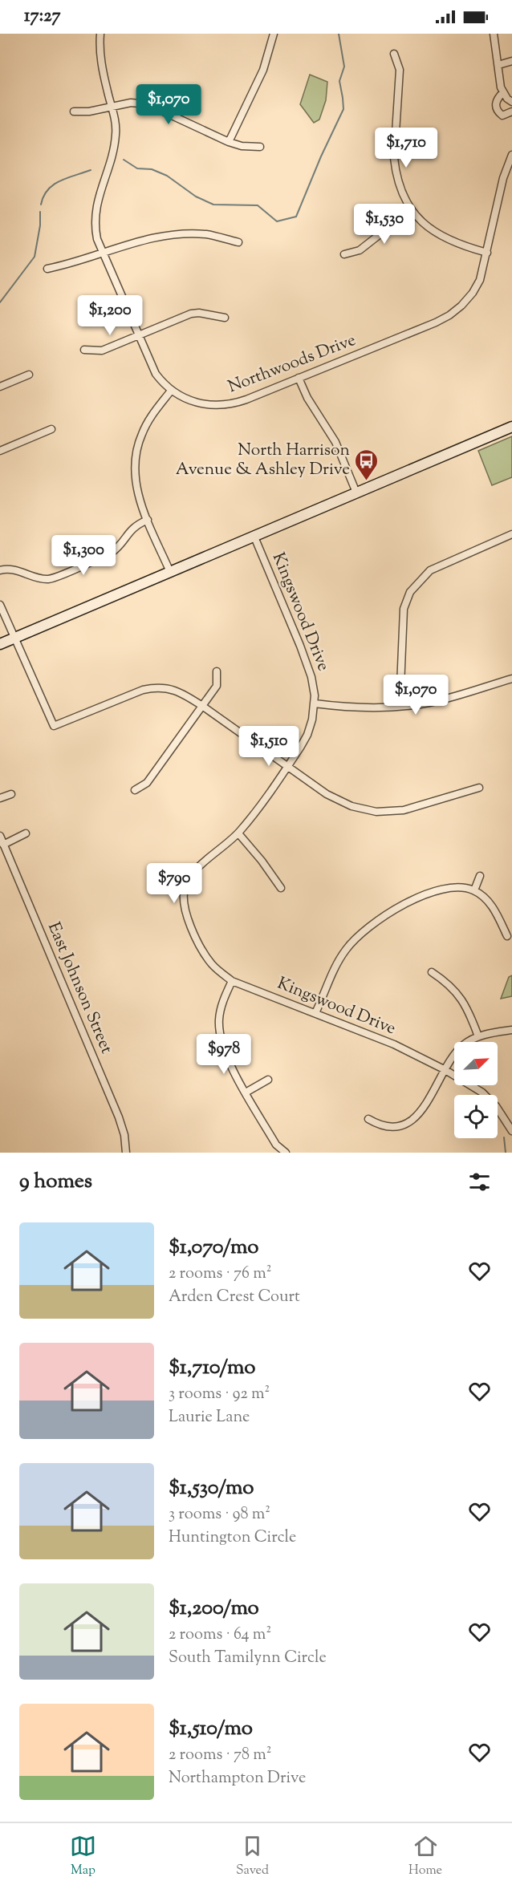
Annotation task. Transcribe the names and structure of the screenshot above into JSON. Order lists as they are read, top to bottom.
{
  "streets": {
    "street": ["Northwoods Drive", "Kingswood Drive", "East Johnson Street"]
  },
  "places": {
    "bus stop": ["North Harrison Avenue & Ashley Drive"]
  },
  "north": "top right",
  "page": {
    "status": "17:27",
    "price": [
      "$1,070",
      "$1,710",
      "$1,530",
      "$1,200",
      "$1,300",
      "$1,070",
      "$1,510",
      "$790",
      "$978"
    ],
    "heading": "9 homes",
    "list": [
      {
        "name": "$1,070/mo",
        "note": "2 rooms · 76 m² · Arden Crest Court"
      },
      {
        "name": "$1,710/mo",
        "note": "3 rooms · 92 m² · Laurie Lane"
      },
      {
        "name": "$1,530/mo",
        "note": "3 rooms · 98 m² · Huntington Circle"
      },
      {
        "name": "$1,200/mo",
        "note": "2 rooms · 64 m² · South Tamilynn Circle"
      },
      {
        "name": "$1,510/mo",
        "note": "2 rooms · 78 m² · Northampton Drive"
      }
    ],
    "tabs": ["Map", "Saved", "Home"]
  }
}
